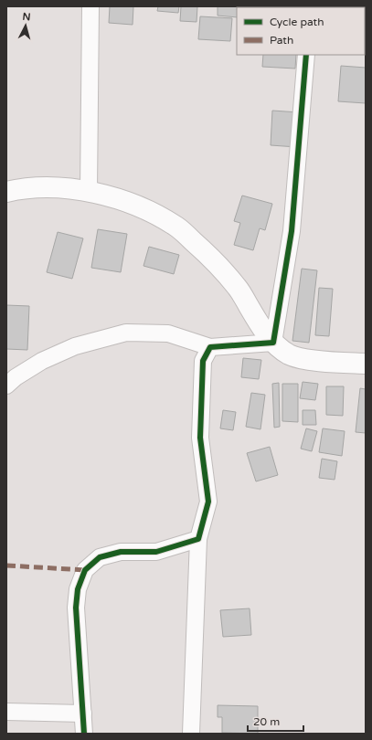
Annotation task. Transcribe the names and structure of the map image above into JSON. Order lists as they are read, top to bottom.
{
  "legend": ["Cycle path", "Path"],
  "scale_bar": "20 m",
  "north": "top"
}
